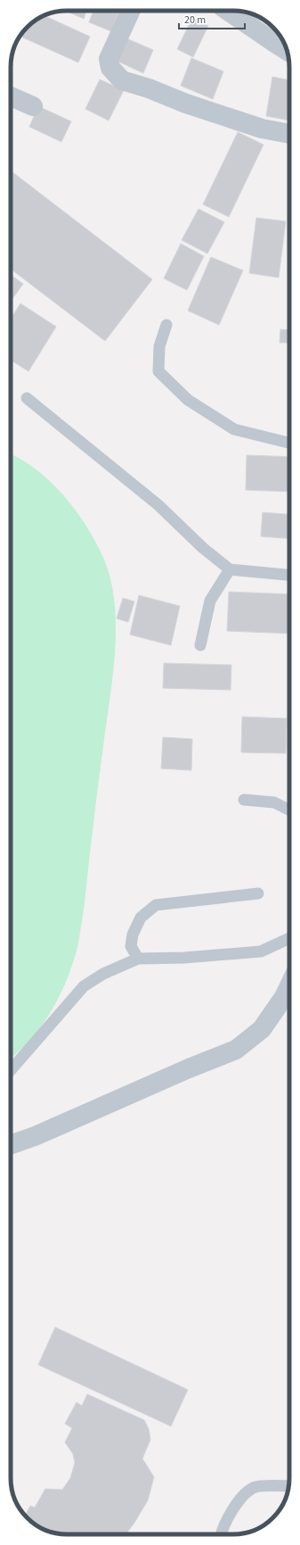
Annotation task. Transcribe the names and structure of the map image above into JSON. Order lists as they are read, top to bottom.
{
  "scale_bar": "20 m"
}
